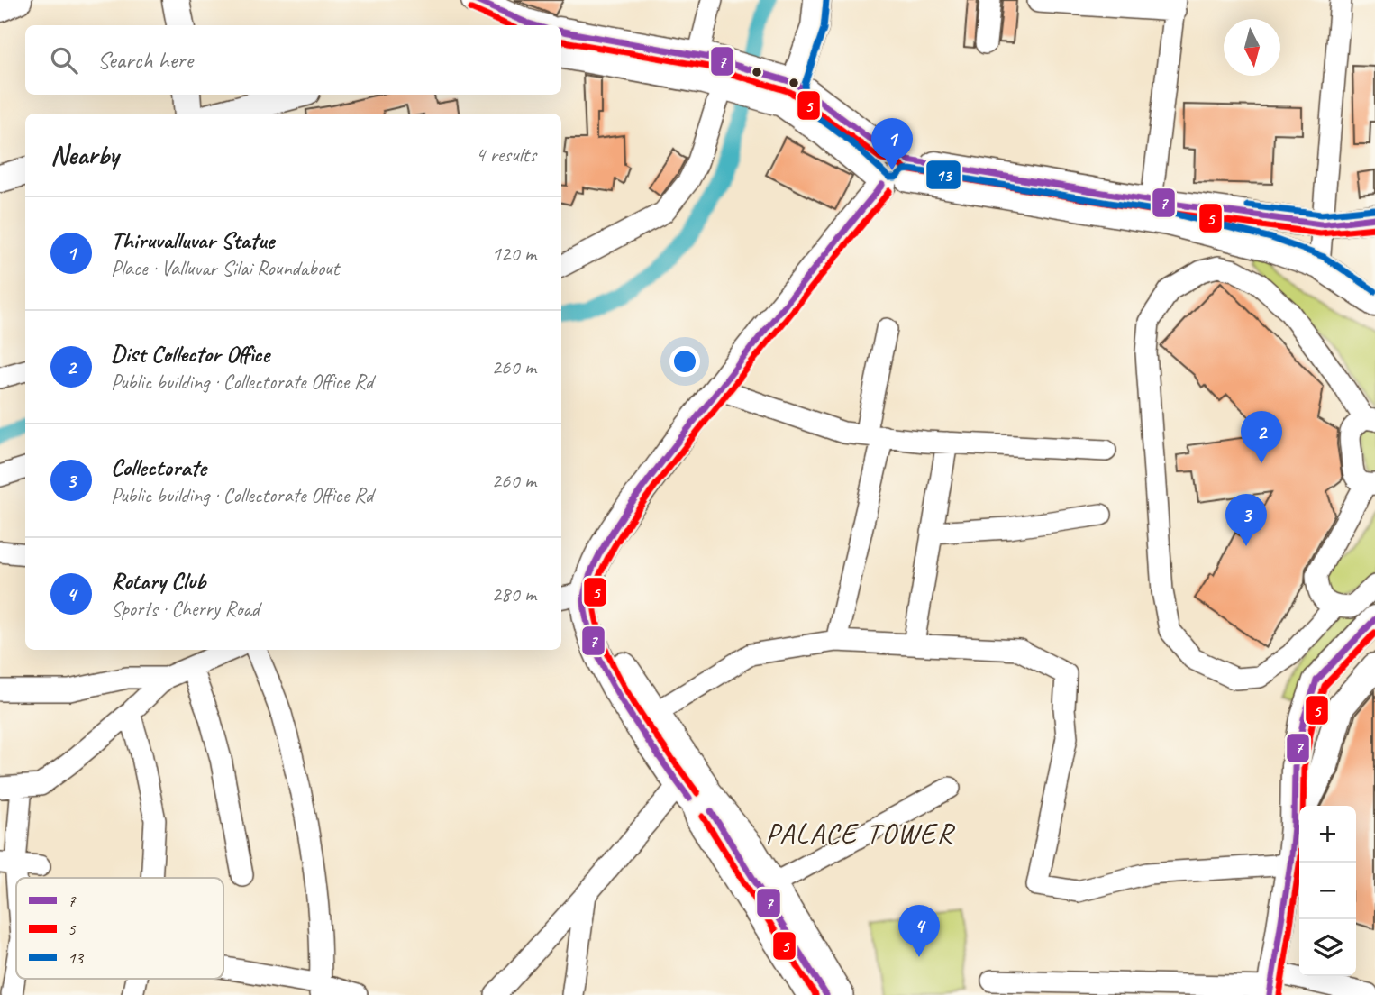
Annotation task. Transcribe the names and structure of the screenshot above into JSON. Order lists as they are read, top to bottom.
{
  "districts": ["PALACE TOWER"],
  "lines": ["transit line 7", "transit line 13", "transit line 5"],
  "legend": ["7", "5", "13"],
  "north": "bottom",
  "page": {
    "search": "Search here",
    "heading": ["Nearby", "4 results"],
    "pins": [
      "1",
      "2",
      "3",
      "4"
    ],
    "list": [
      {
        "mark": "1",
        "name": "Thiruvalluvar Statue",
        "note": "Place · Valluvar Silai Roundabout",
        "value": "120 m"
      },
      {
        "mark": "2",
        "name": "Dist Collector Office",
        "note": "Public building · Collectorate Office Rd",
        "value": "260 m"
      },
      {
        "mark": "3",
        "name": "Collectorate",
        "note": "Public building · Collectorate Office Rd",
        "value": "260 m"
      },
      {
        "mark": "4",
        "name": "Rotary Club",
        "note": "Sports · Cherry Road",
        "value": "280 m"
      }
    ],
    "map_buttons": ["+", "−"]
  }
}
